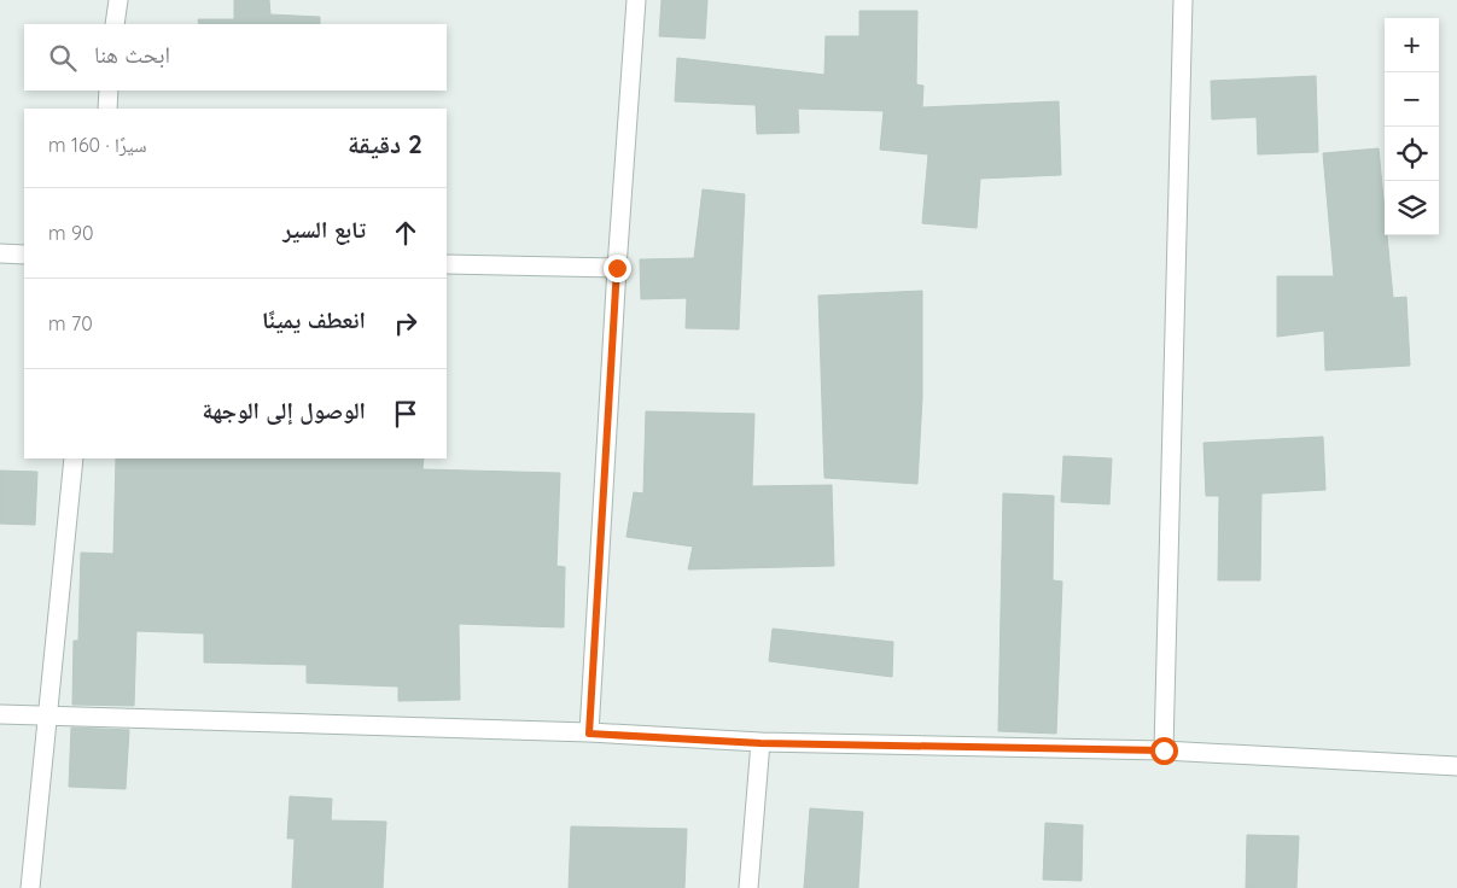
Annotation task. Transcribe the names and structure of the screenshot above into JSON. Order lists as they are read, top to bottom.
{
  "page": {
    "map_buttons": ["+", "−"],
    "search": "ابحث هنا",
    "heading": ["2 دقيقة", "سيرًا · 160 m"],
    "list": [
      ["تابع السير", "90 m"],
      ["انعطف يمينًا", "70 m"],
      "الوصول إلى الوجهة"
    ]
  }
}
